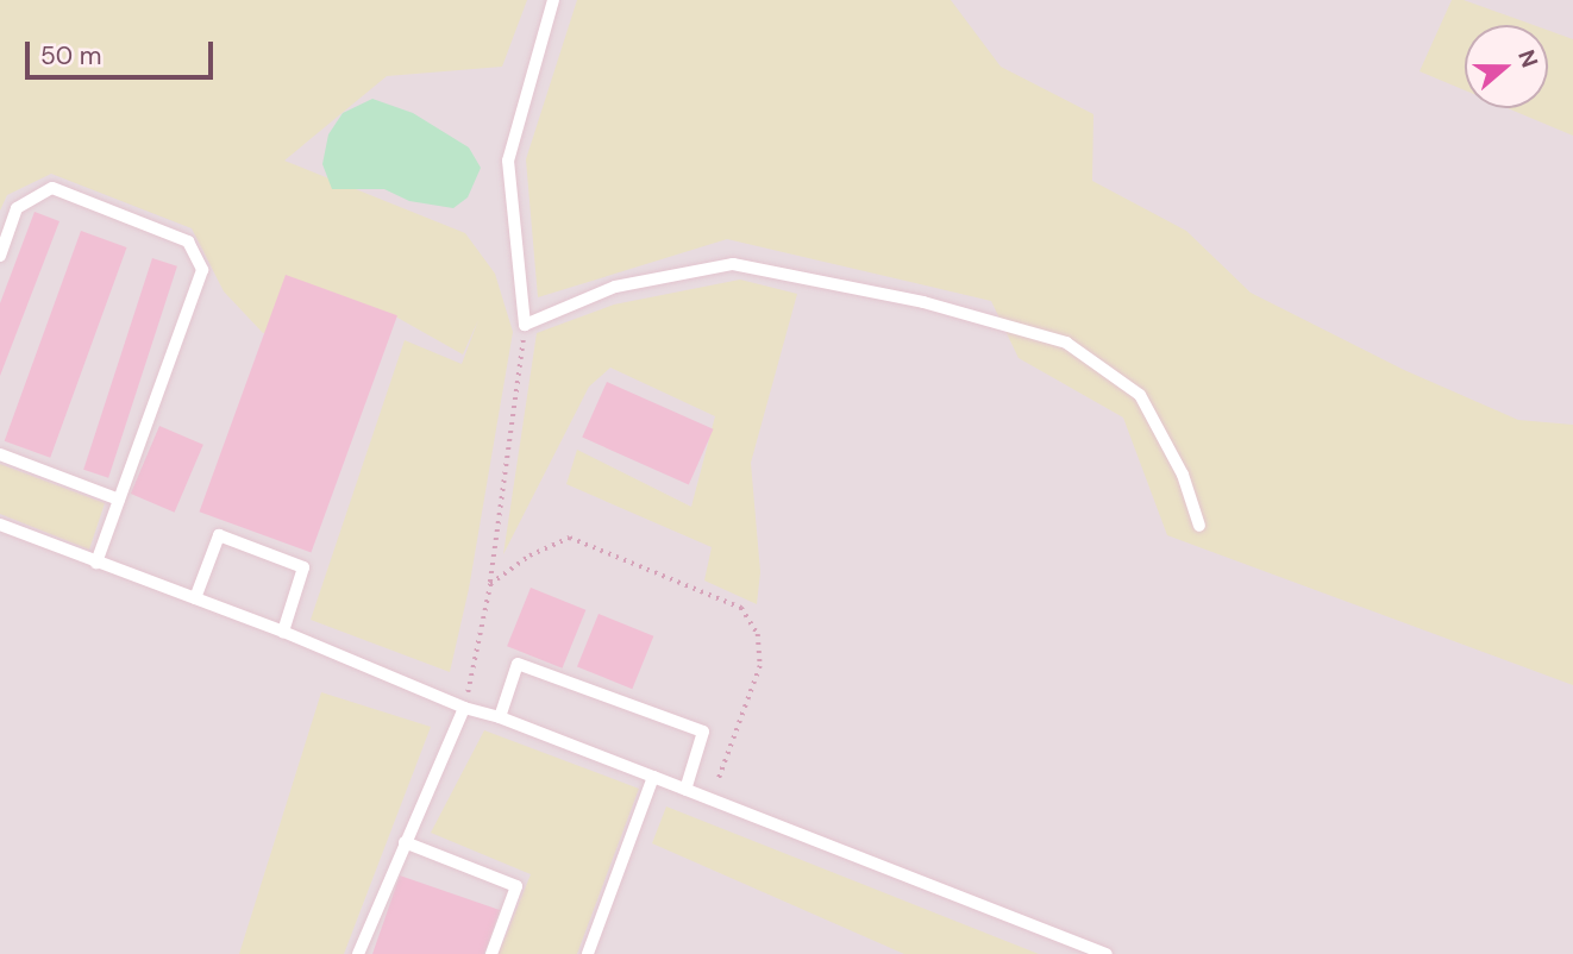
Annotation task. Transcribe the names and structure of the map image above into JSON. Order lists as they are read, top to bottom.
{
  "scale_bar": "50 m",
  "north": "right"
}
